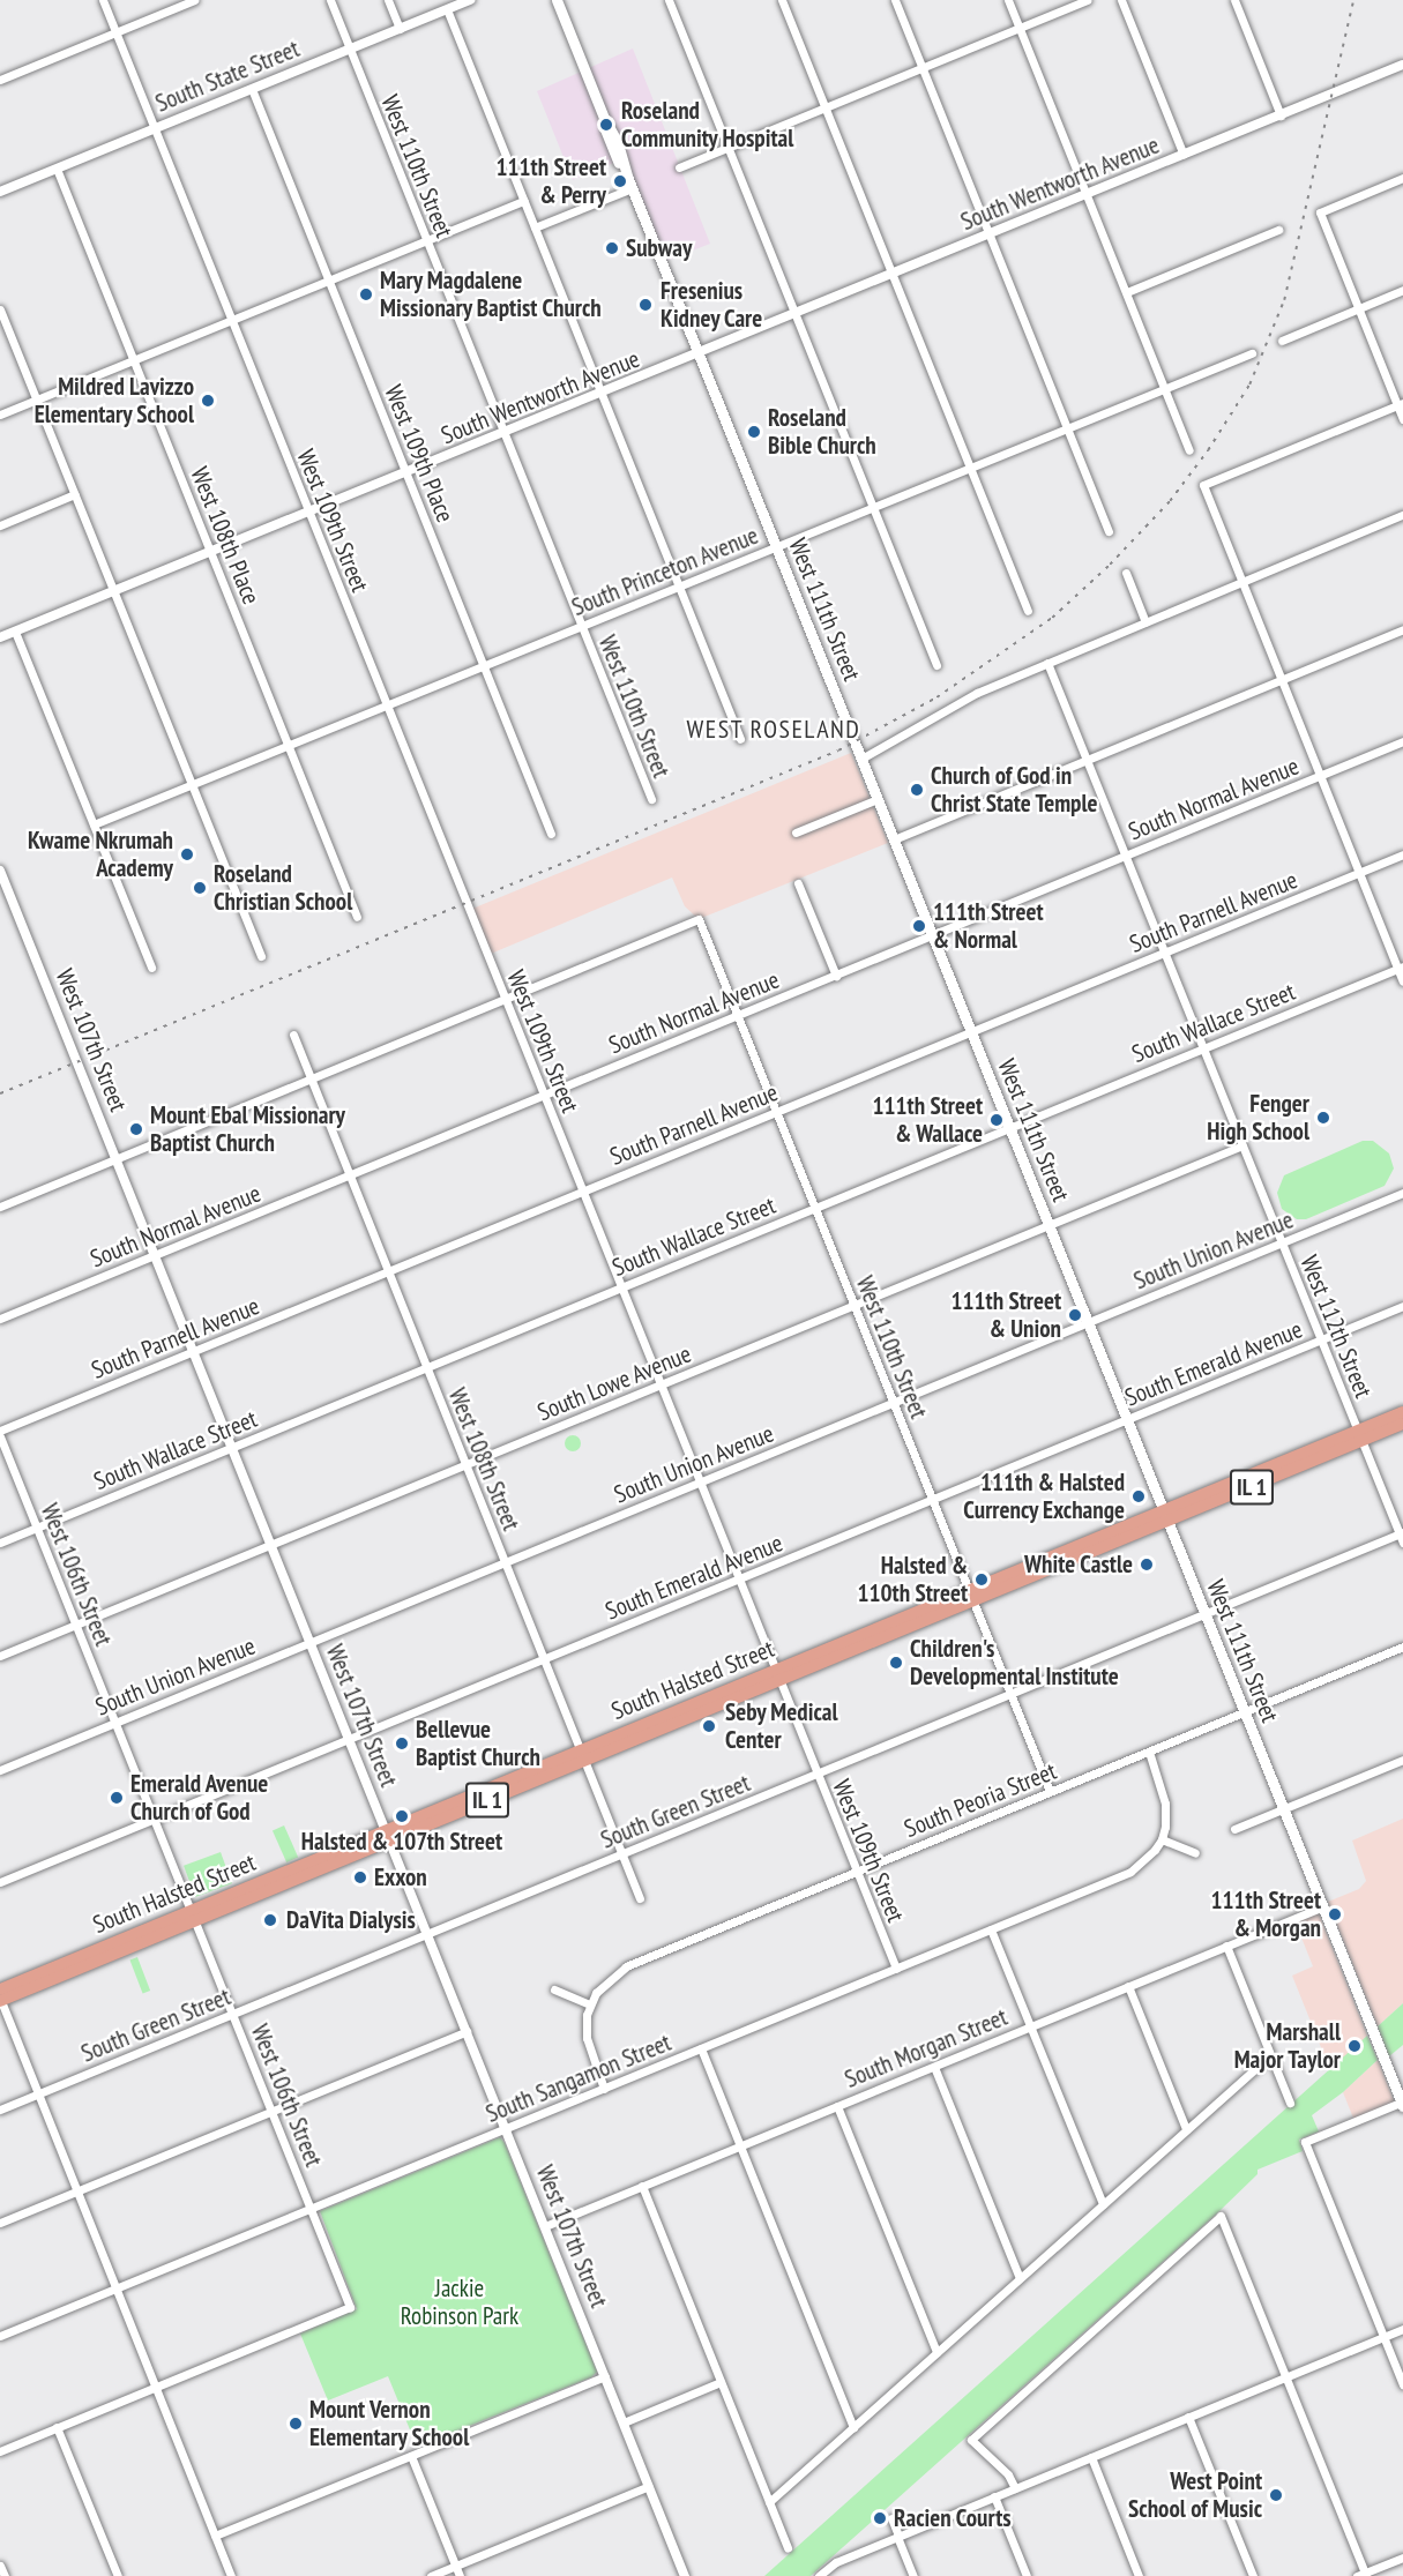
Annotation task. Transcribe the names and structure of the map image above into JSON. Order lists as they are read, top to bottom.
{
  "streets": {
    "main road": ["West 111th Street", "IL 1", "South Halsted Street"],
    "street": [
      "South State Street",
      "West 110th Street",
      "South Wentworth Avenue",
      "West 109th Place",
      "West 109th Street",
      "West 108th Place",
      "South Princeton Avenue",
      "South Normal Avenue",
      "South Parnell Avenue",
      "South Wallace Street",
      "West 107th Street",
      "South Union Avenue",
      "West 112th Street",
      "South Emerald Avenue",
      "South Lowe Avenue",
      "West 108th Street",
      "West 106th Street",
      "South Peoria Street",
      "South Green Street",
      "South Morgan Street",
      "South Sangamon Street"
    ]
  },
  "crossings": [
    ["South State Street", "West 110th Street"],
    ["South State Street", "West 109th Place"],
    ["South State Street", "West 109th Street"],
    ["South State Street", "West 108th Place"],
    ["West 110th Street", "South Wentworth Avenue"],
    ["West 110th Street", "West 109th Street"],
    ["West 110th Street", "South Princeton Avenue"],
    ["West 110th Street", "South Normal Avenue"],
    ["West 110th Street", "South Parnell Avenue"],
    ["West 110th Street", "South Wallace Street"],
    ["West 110th Street", "South Union Avenue"],
    ["West 110th Street", "South Emerald Avenue"],
    ["West 110th Street", "South Lowe Avenue"],
    ["West 110th Street", "South Halsted Street"],
    ["West 110th Street", "South Peoria Street"],
    ["West 110th Street", "South Green Street"],
    ["South Wentworth Avenue", "West 109th Place"],
    ["South Wentworth Avenue", "West 109th Street"],
    ["South Wentworth Avenue", "West 108th Place"],
    ["South Wentworth Avenue", "West 111th Street"],
    ["West 109th Place", "South Princeton Avenue"],
    ["West 109th Street", "South Princeton Avenue"],
    ["West 109th Street", "South Normal Avenue"],
    ["West 109th Street", "South Parnell Avenue"],
    ["West 109th Street", "South Wallace Street"],
    ["West 109th Street", "South Union Avenue"],
    ["West 109th Street", "South Emerald Avenue"],
    ["West 109th Street", "South Lowe Avenue"],
    ["West 109th Street", "South Halsted Street"],
    ["West 109th Street", "South Peoria Street"],
    ["West 109th Street", "South Green Street"],
    ["West 109th Street", "South Sangamon Street"],
    ["West 108th Place", "South Princeton Avenue"],
    ["South Princeton Avenue", "West 111th Street"],
    ["West 111th Street", "South Normal Avenue"],
    ["West 111th Street", "South Parnell Avenue"],
    ["West 111th Street", "South Wallace Street"],
    ["West 111th Street", "South Union Avenue"],
    ["West 111th Street", "South Emerald Avenue"],
    ["West 111th Street", "South Lowe Avenue"],
    ["West 111th Street", "South Halsted Street"],
    ["West 111th Street", "South Peoria Street"],
    ["West 111th Street", "South Green Street"],
    ["West 111th Street", "South Morgan Street"],
    ["South Normal Avenue", "West 107th Street"],
    ["South Normal Avenue", "West 112th Street"],
    ["South Normal Avenue", "West 108th Street"],
    ["South Parnell Avenue", "West 107th Street"],
    ["South Parnell Avenue", "West 112th Street"],
    ["South Parnell Avenue", "West 108th Street"],
    ["South Wallace Street", "West 107th Street"],
    ["South Wallace Street", "West 112th Street"],
    ["South Wallace Street", "West 108th Street"],
    ["South Wallace Street", "West 106th Street"],
    ["West 107th Street", "South Union Avenue"],
    ["West 107th Street", "South Emerald Avenue"],
    ["West 107th Street", "South Lowe Avenue"],
    ["West 107th Street", "South Halsted Street"],
    ["West 107th Street", "South Green Street"],
    ["West 107th Street", "South Morgan Street"],
    ["West 107th Street", "South Sangamon Street"],
    ["South Union Avenue", "West 112th Street"],
    ["South Union Avenue", "West 108th Street"],
    ["South Union Avenue", "West 106th Street"],
    ["West 112th Street", "South Emerald Avenue"],
    ["West 112th Street", "South Lowe Avenue"],
    ["West 112th Street", "South Halsted Street"],
    ["West 112th Street", "South Green Street"],
    ["South Emerald Avenue", "West 108th Street"],
    ["South Emerald Avenue", "West 106th Street"],
    ["South Lowe Avenue", "West 108th Street"],
    ["South Lowe Avenue", "West 106th Street"],
    ["West 108th Street", "South Halsted Street"],
    ["West 108th Street", "South Green Street"],
    ["West 106th Street", "South Halsted Street"],
    ["West 106th Street", "South Green Street"],
    ["West 106th Street", "South Sangamon Street"]
  ],
  "districts": ["WEST ROSELAND"],
  "parks": ["Jackie Robinson Park"],
  "places": [
    "Roseland Community Hospital",
    "111th Street & Perry",
    "Subway",
    "Mary Magdalene Missionary Baptist Church",
    "Fresenius Kidney Care",
    "Mildred Lavizzo Elementary School",
    "Roseland Bible Church",
    "Church of God in Christ State Temple",
    "Kwame Nkrumah Academy",
    "Roseland Christian School",
    "111th Street & Normal",
    "Fenger High School",
    "111th Street & Wallace",
    "Mount Ebal Missionary Baptist Church",
    "111th Street & Union",
    "111th & Halsted Currency Exchange",
    "White Castle",
    "Halsted & 110th Street",
    "Children's Developmental Institute",
    "Seby Medical Center",
    "Bellevue Baptist Church",
    "Emerald Avenue Church of God",
    "Halsted & 107th Street",
    "Exxon",
    "111th Street & Morgan",
    "DaVita Dialysis",
    "Marshall Major Taylor",
    "Mount Vernon Elementary School",
    "West Point School of Music",
    "Racien Courts"
  ]
}
